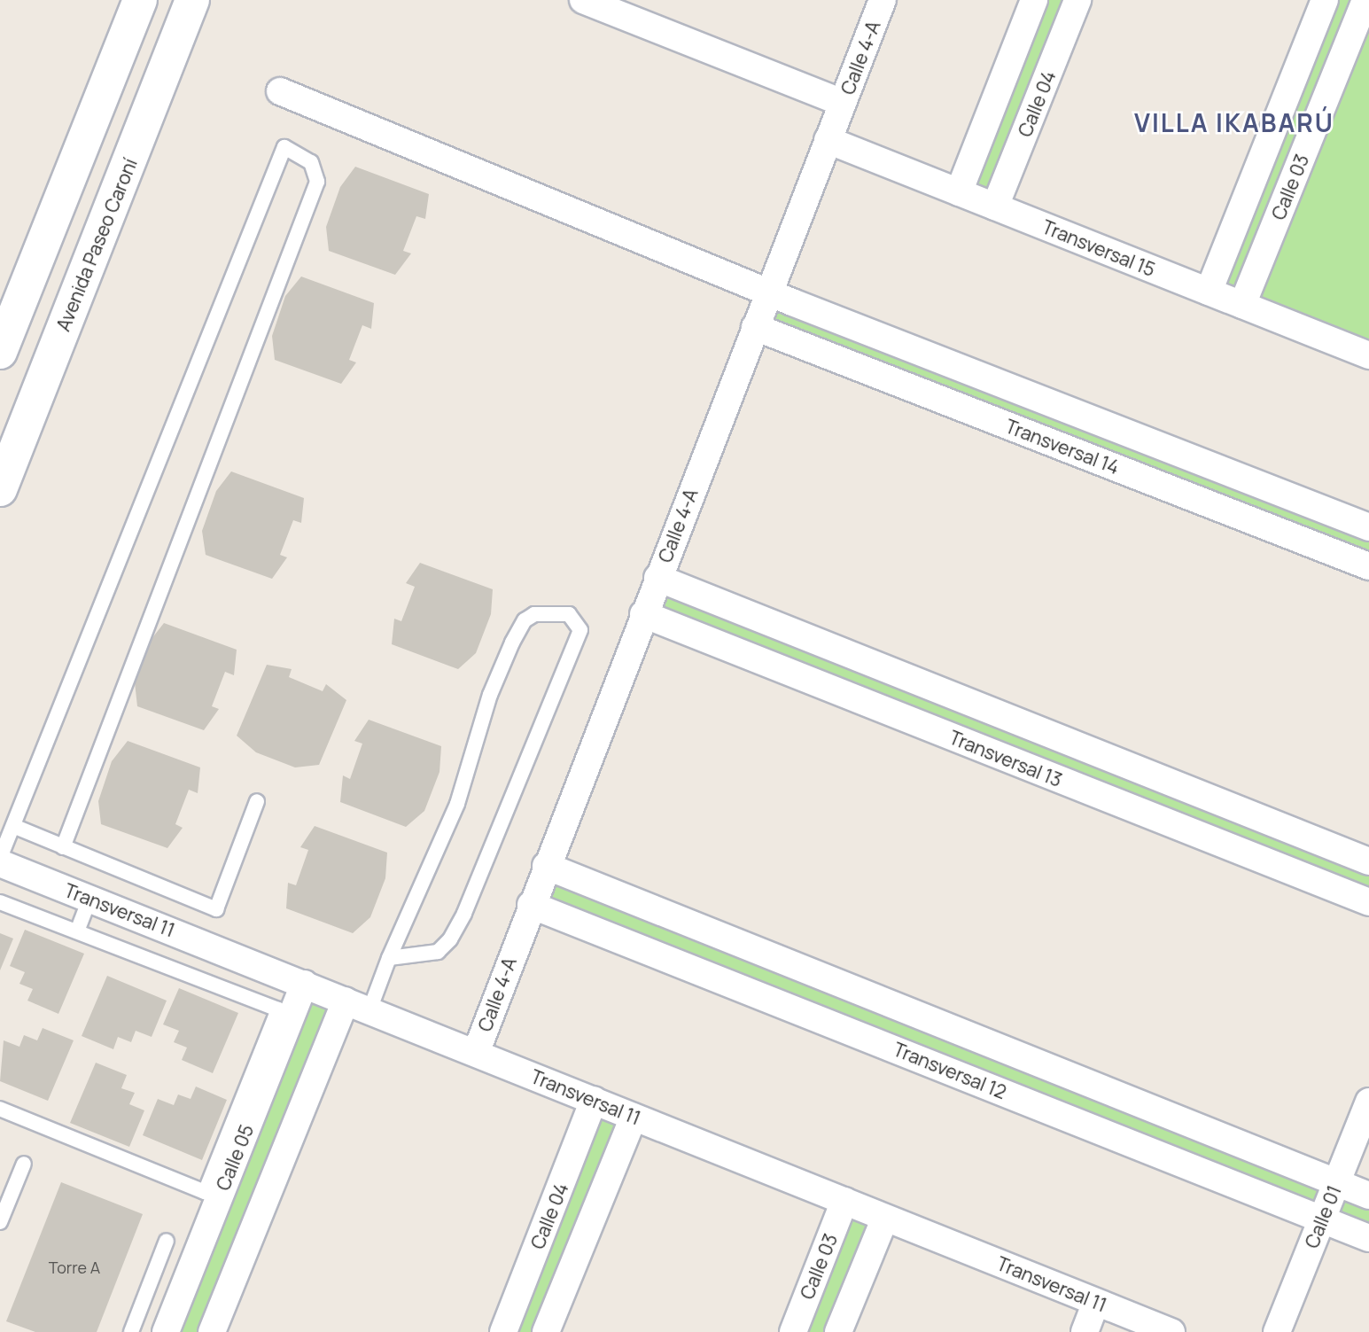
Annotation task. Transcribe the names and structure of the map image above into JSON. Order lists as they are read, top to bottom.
{
  "streets": {
    "street": [
      "Calle 4-A",
      "Calle 04",
      "Calle 03",
      "Avenida Paseo Caroní",
      "Transversal 15",
      "Transversal 14",
      "Transversal 13",
      "Transversal 11",
      "Transversal 12",
      "Calle 05",
      "Calle 01"
    ]
  },
  "crossings": [
    ["Calle 4-A", "Transversal 15"],
    ["Calle 4-A", "Transversal 14"],
    ["Calle 4-A", "Transversal 13"],
    ["Calle 4-A", "Transversal 11"],
    ["Calle 4-A", "Transversal 12"],
    ["Calle 04", "Transversal 15"],
    ["Calle 04", "Transversal 11"],
    ["Calle 03", "Transversal 15"],
    ["Calle 03", "Transversal 11"],
    ["Transversal 11", "Calle 05"],
    ["Transversal 12", "Calle 01"]
  ],
  "districts": ["VILLA IKABARÚ"],
  "house_numbers": ["Torre A"]
}
